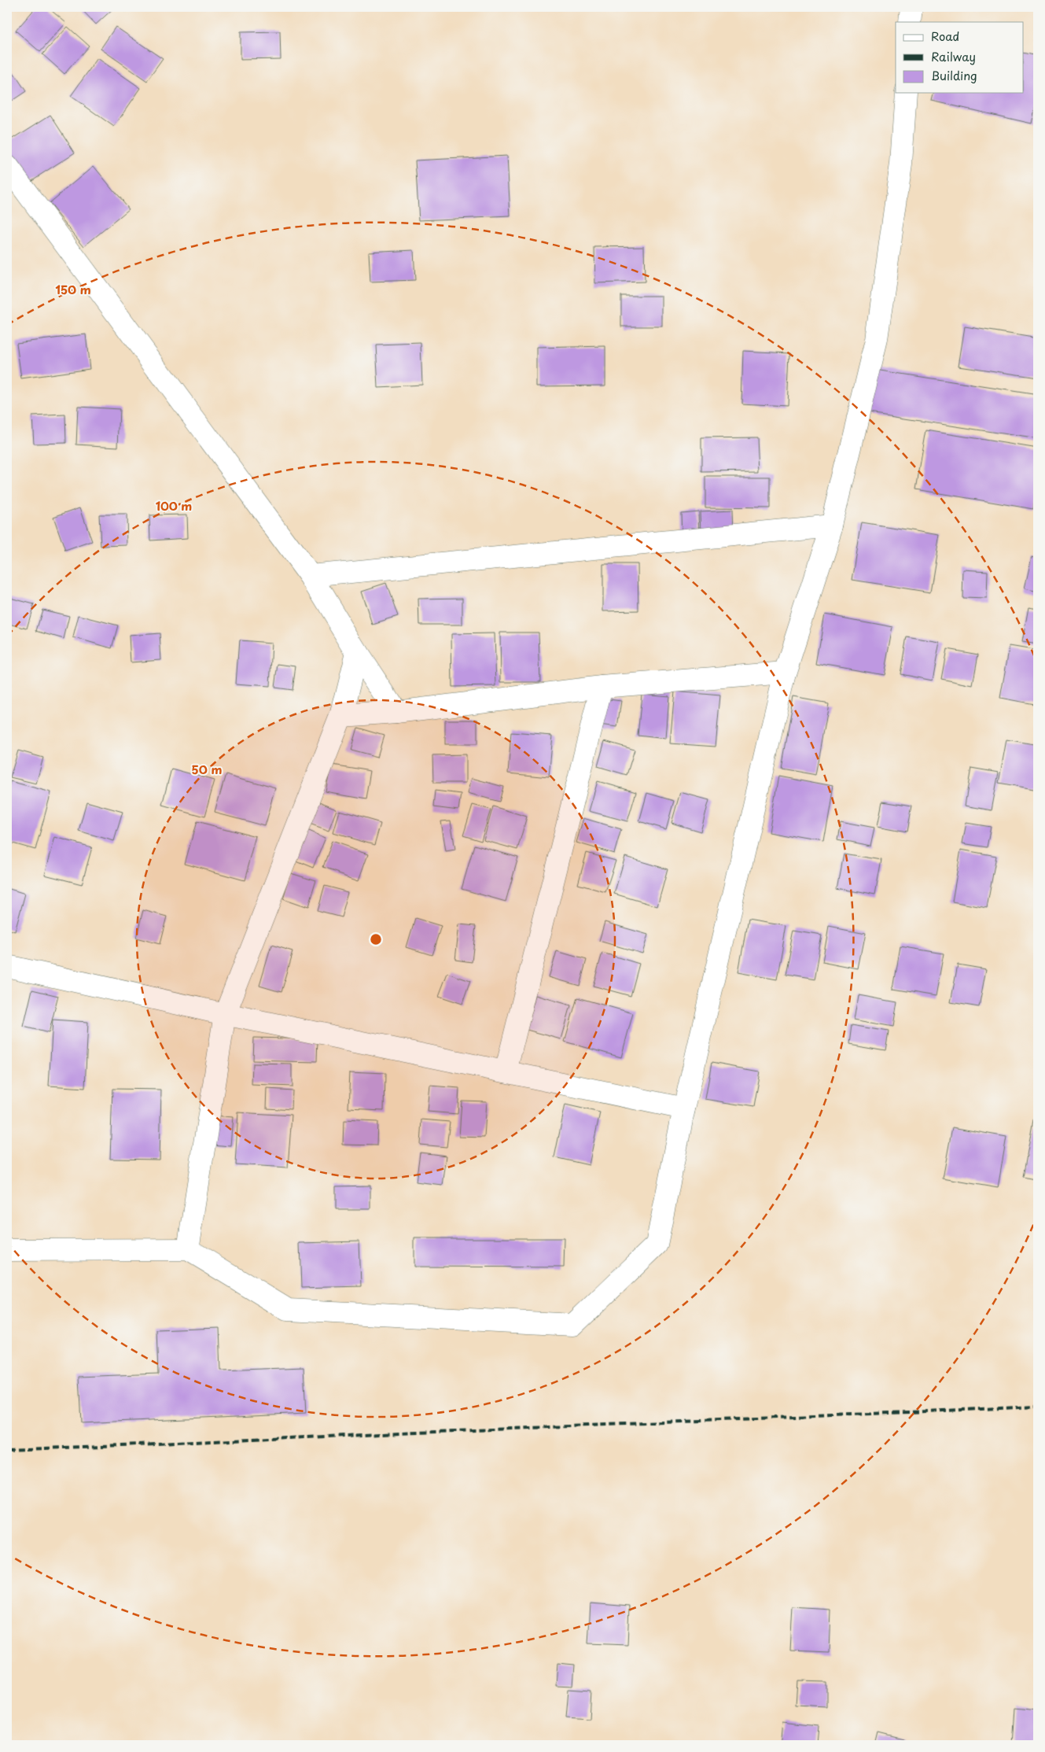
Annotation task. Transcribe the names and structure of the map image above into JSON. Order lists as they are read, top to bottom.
{
  "legend": ["Road", "Railway", "Building"],
  "rings": ["150 m", "100 m", "50 m"]
}
